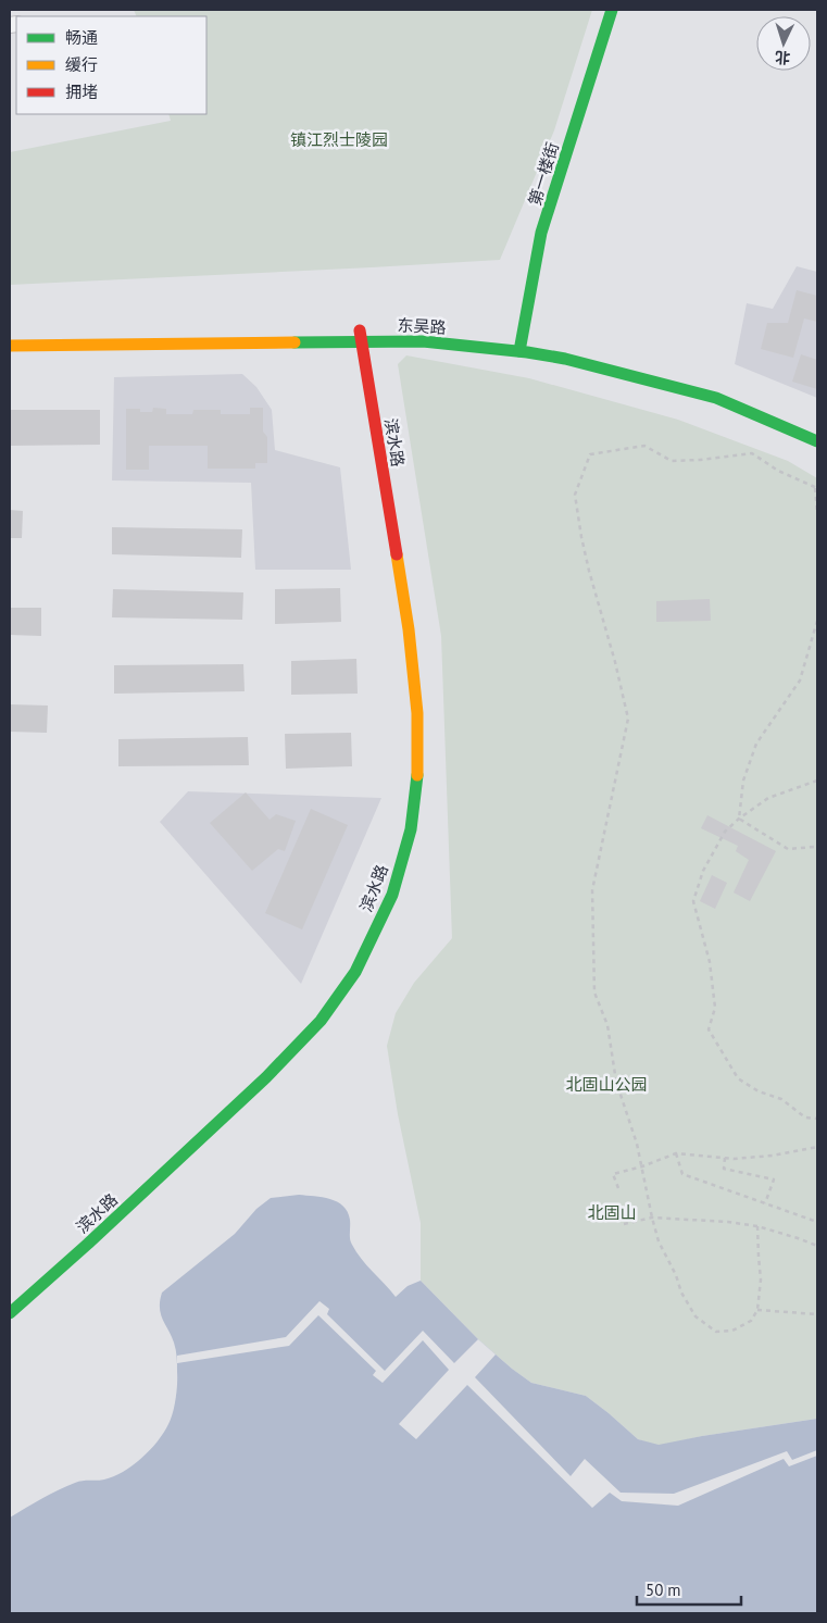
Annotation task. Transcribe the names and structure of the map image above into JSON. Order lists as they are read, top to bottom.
{
  "streets": {
    "main road": ["第一楼街", "东吴路", "滨水路"]
  },
  "crossings": [
    ["第一楼街", "东吴路"],
    ["东吴路", "滨水路"]
  ],
  "parks": ["镇江烈士陵园", "北固山公园", "北固山"],
  "legend": ["畅通", "缓行", "拥堵"],
  "scale_bar": "50 m",
  "north": "bottom"
}
